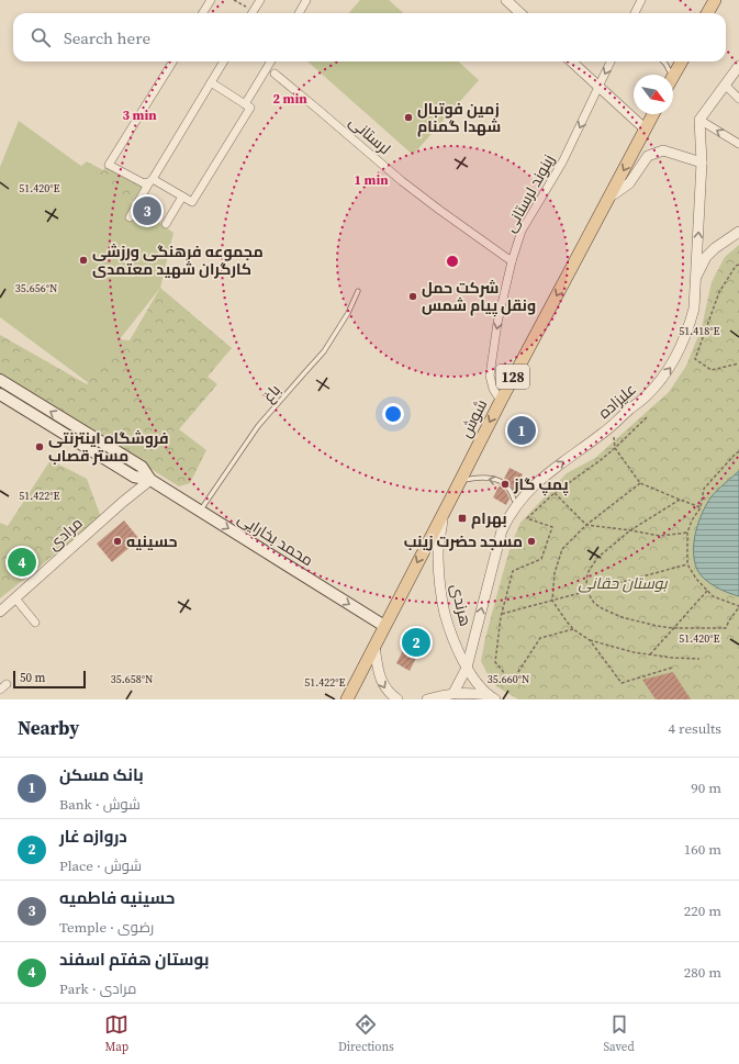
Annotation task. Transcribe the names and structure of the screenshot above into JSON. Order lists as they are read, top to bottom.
{
  "streets": {
    "main road": ["128", "شوش", "محمد بخارایی"],
    "street": [
      "لرستانی",
      "زینوند لرستانی",
      "علیزاده",
      "مرادی",
      "هرندی"
    ],
    "lane": ["باغ"]
  },
  "crossings": [
    ["لرستانی", "زینوند لرستانی"],
    ["زینوند لرستانی", "شوش"],
    ["باغ", "محمد بخارایی"],
    ["علیزاده", "هرندی"],
    ["شوش", "محمد بخارایی"],
    ["شوش", "هرندی"],
    ["مرادی", "محمد بخارایی"]
  ],
  "one_way": ["زینوند لرستانی", "علیزاده", "شوش"],
  "parks": ["بوستان حقانی"],
  "places": {
    "other": [
      "زمین فوتبال شهدا گمنام",
      "مجموعه فرهنگی ورزشی کارگران شهید معتمدی",
      "شرکت حمل ونقل پیام شمس",
      "فروشگاه اینترنتی مستر قصاب",
      "پمپ گاز",
      "حسینیه",
      "مسجد حضرت زینب"
    ],
    "transit": ["بهرام"]
  },
  "scale_bar": "50 m",
  "north": "bottom right",
  "page": {
    "search": "Search here",
    "pins": [
      "3",
      "1",
      "4",
      "2"
    ],
    "scale": "50 m",
    "heading": ["Nearby", "4 results"],
    "list": [
      {
        "mark": "1",
        "name": "بانک مسکن",
        "note": "Bank · شوش",
        "value": "90 m"
      },
      {
        "mark": "2",
        "name": "دروازه غار",
        "note": "Place · شوش",
        "value": "160 m"
      },
      {
        "mark": "3",
        "name": "حسینیه فاطمیه",
        "note": "Temple · رضوی",
        "value": "220 m"
      },
      {
        "mark": "4",
        "name": "بوستان هفتم اسفند",
        "note": "Park · مرادی",
        "value": "280 m"
      }
    ],
    "nav": ["Map", "Directions", "Saved"]
  },
  "coordinates": [
    "51.420°E",
    "35.656°N",
    "51.418°E",
    "51.422°E",
    "35.658°N",
    "35.660°N"
  ],
  "rings": ["2 min", "3 min", "1 min"]
}
